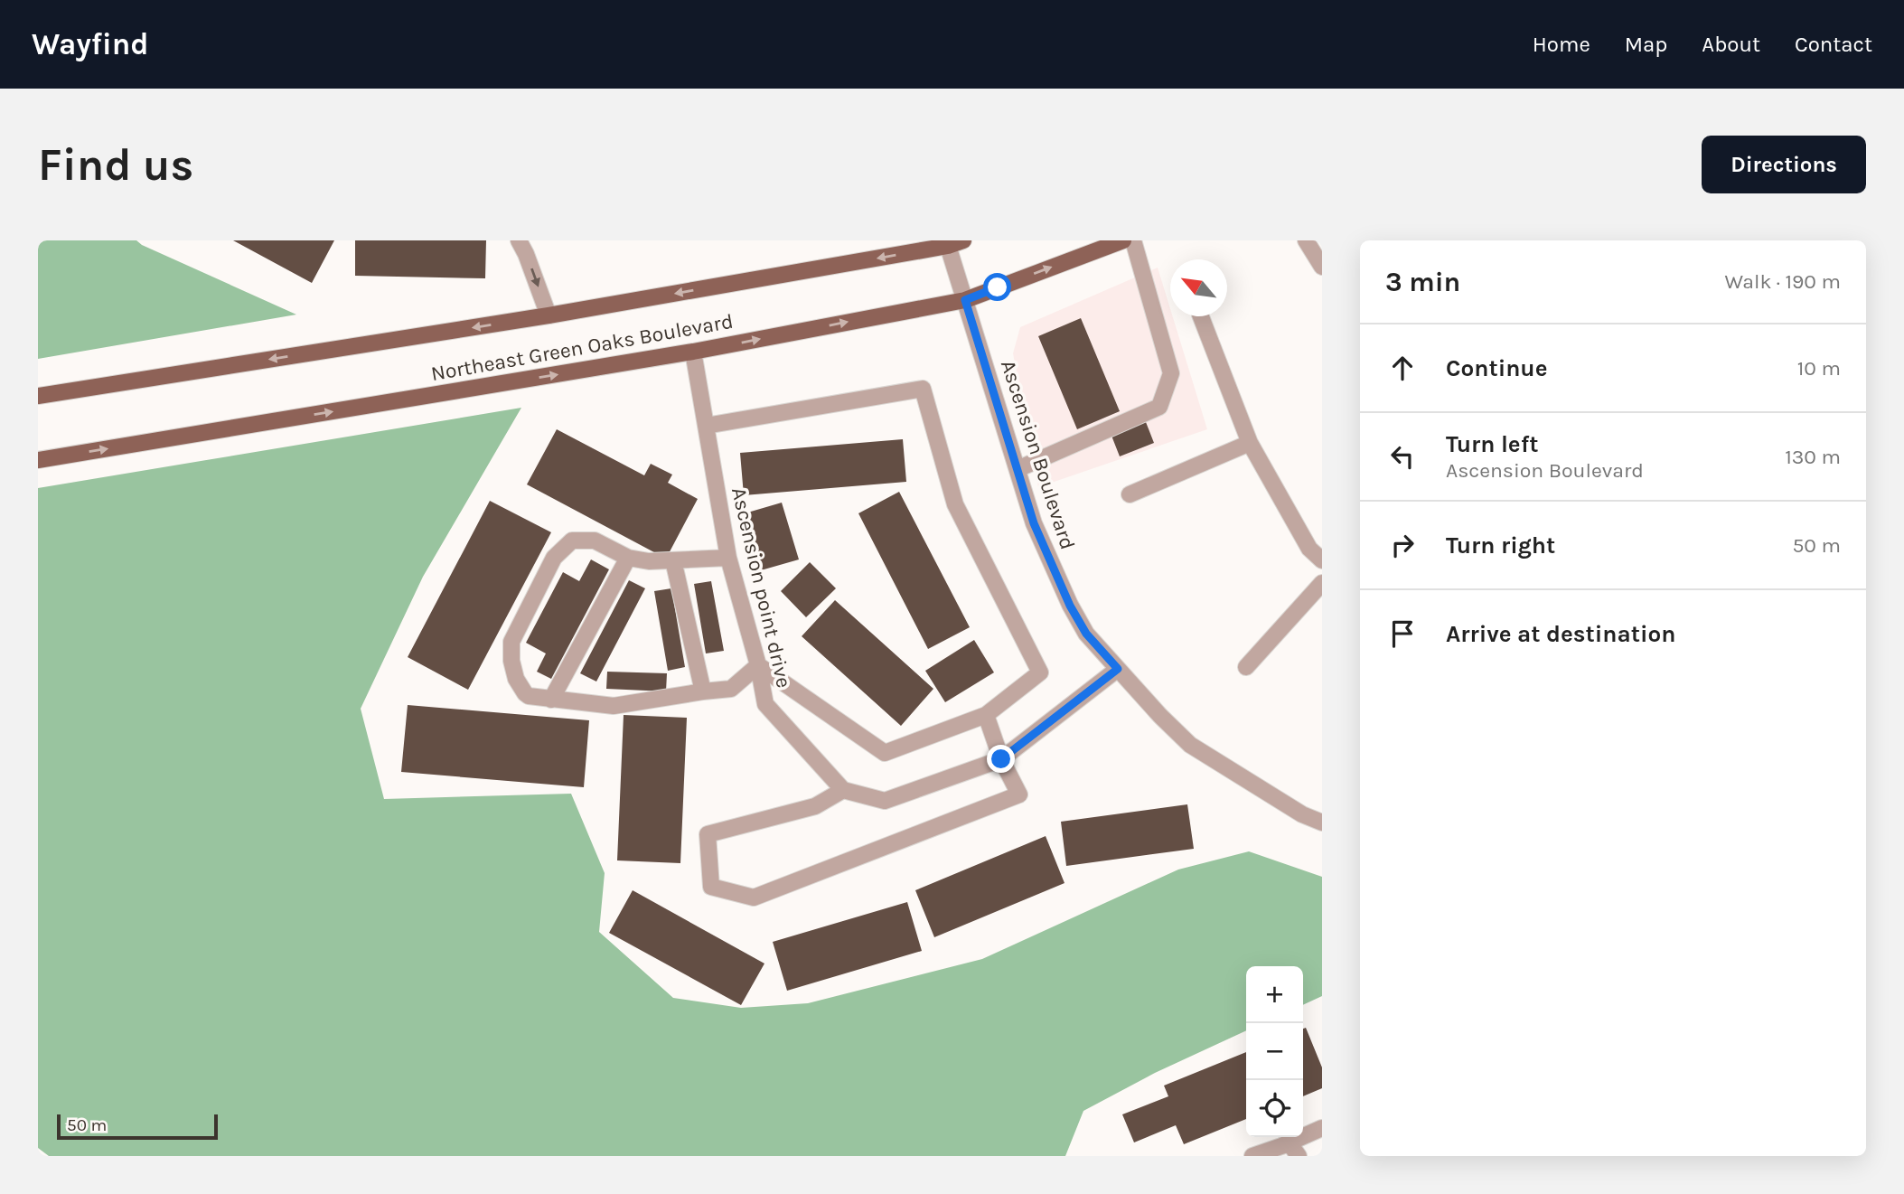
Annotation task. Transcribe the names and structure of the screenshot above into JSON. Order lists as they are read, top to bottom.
{
  "streets": {
    "main road": ["Northeast Green Oaks Boulevard"],
    "street": ["Ascension Boulevard", "Ascension point drive"]
  },
  "crossings": [
    ["Northeast Green Oaks Boulevard", "Ascension Boulevard"],
    ["Northeast Green Oaks Boulevard", "Ascension point drive"]
  ],
  "scale_bar": "50 m",
  "north": "top left",
  "page": {
    "header": "Wayfind",
    "nav": [
      "Home",
      "Map",
      "About",
      "Contact"
    ],
    "buttons": "Directions",
    "title": "Find us",
    "heading": ["3 min", "Walk · 190 m"],
    "list": [
      ["Continue", "10 m"],
      ["Turn left", "Ascension Boulevard", "130 m"],
      ["Turn right", "50 m"],
      "Arrive at destination"
    ],
    "map_buttons": ["+", "−"],
    "scale": "50 m"
  }
}
